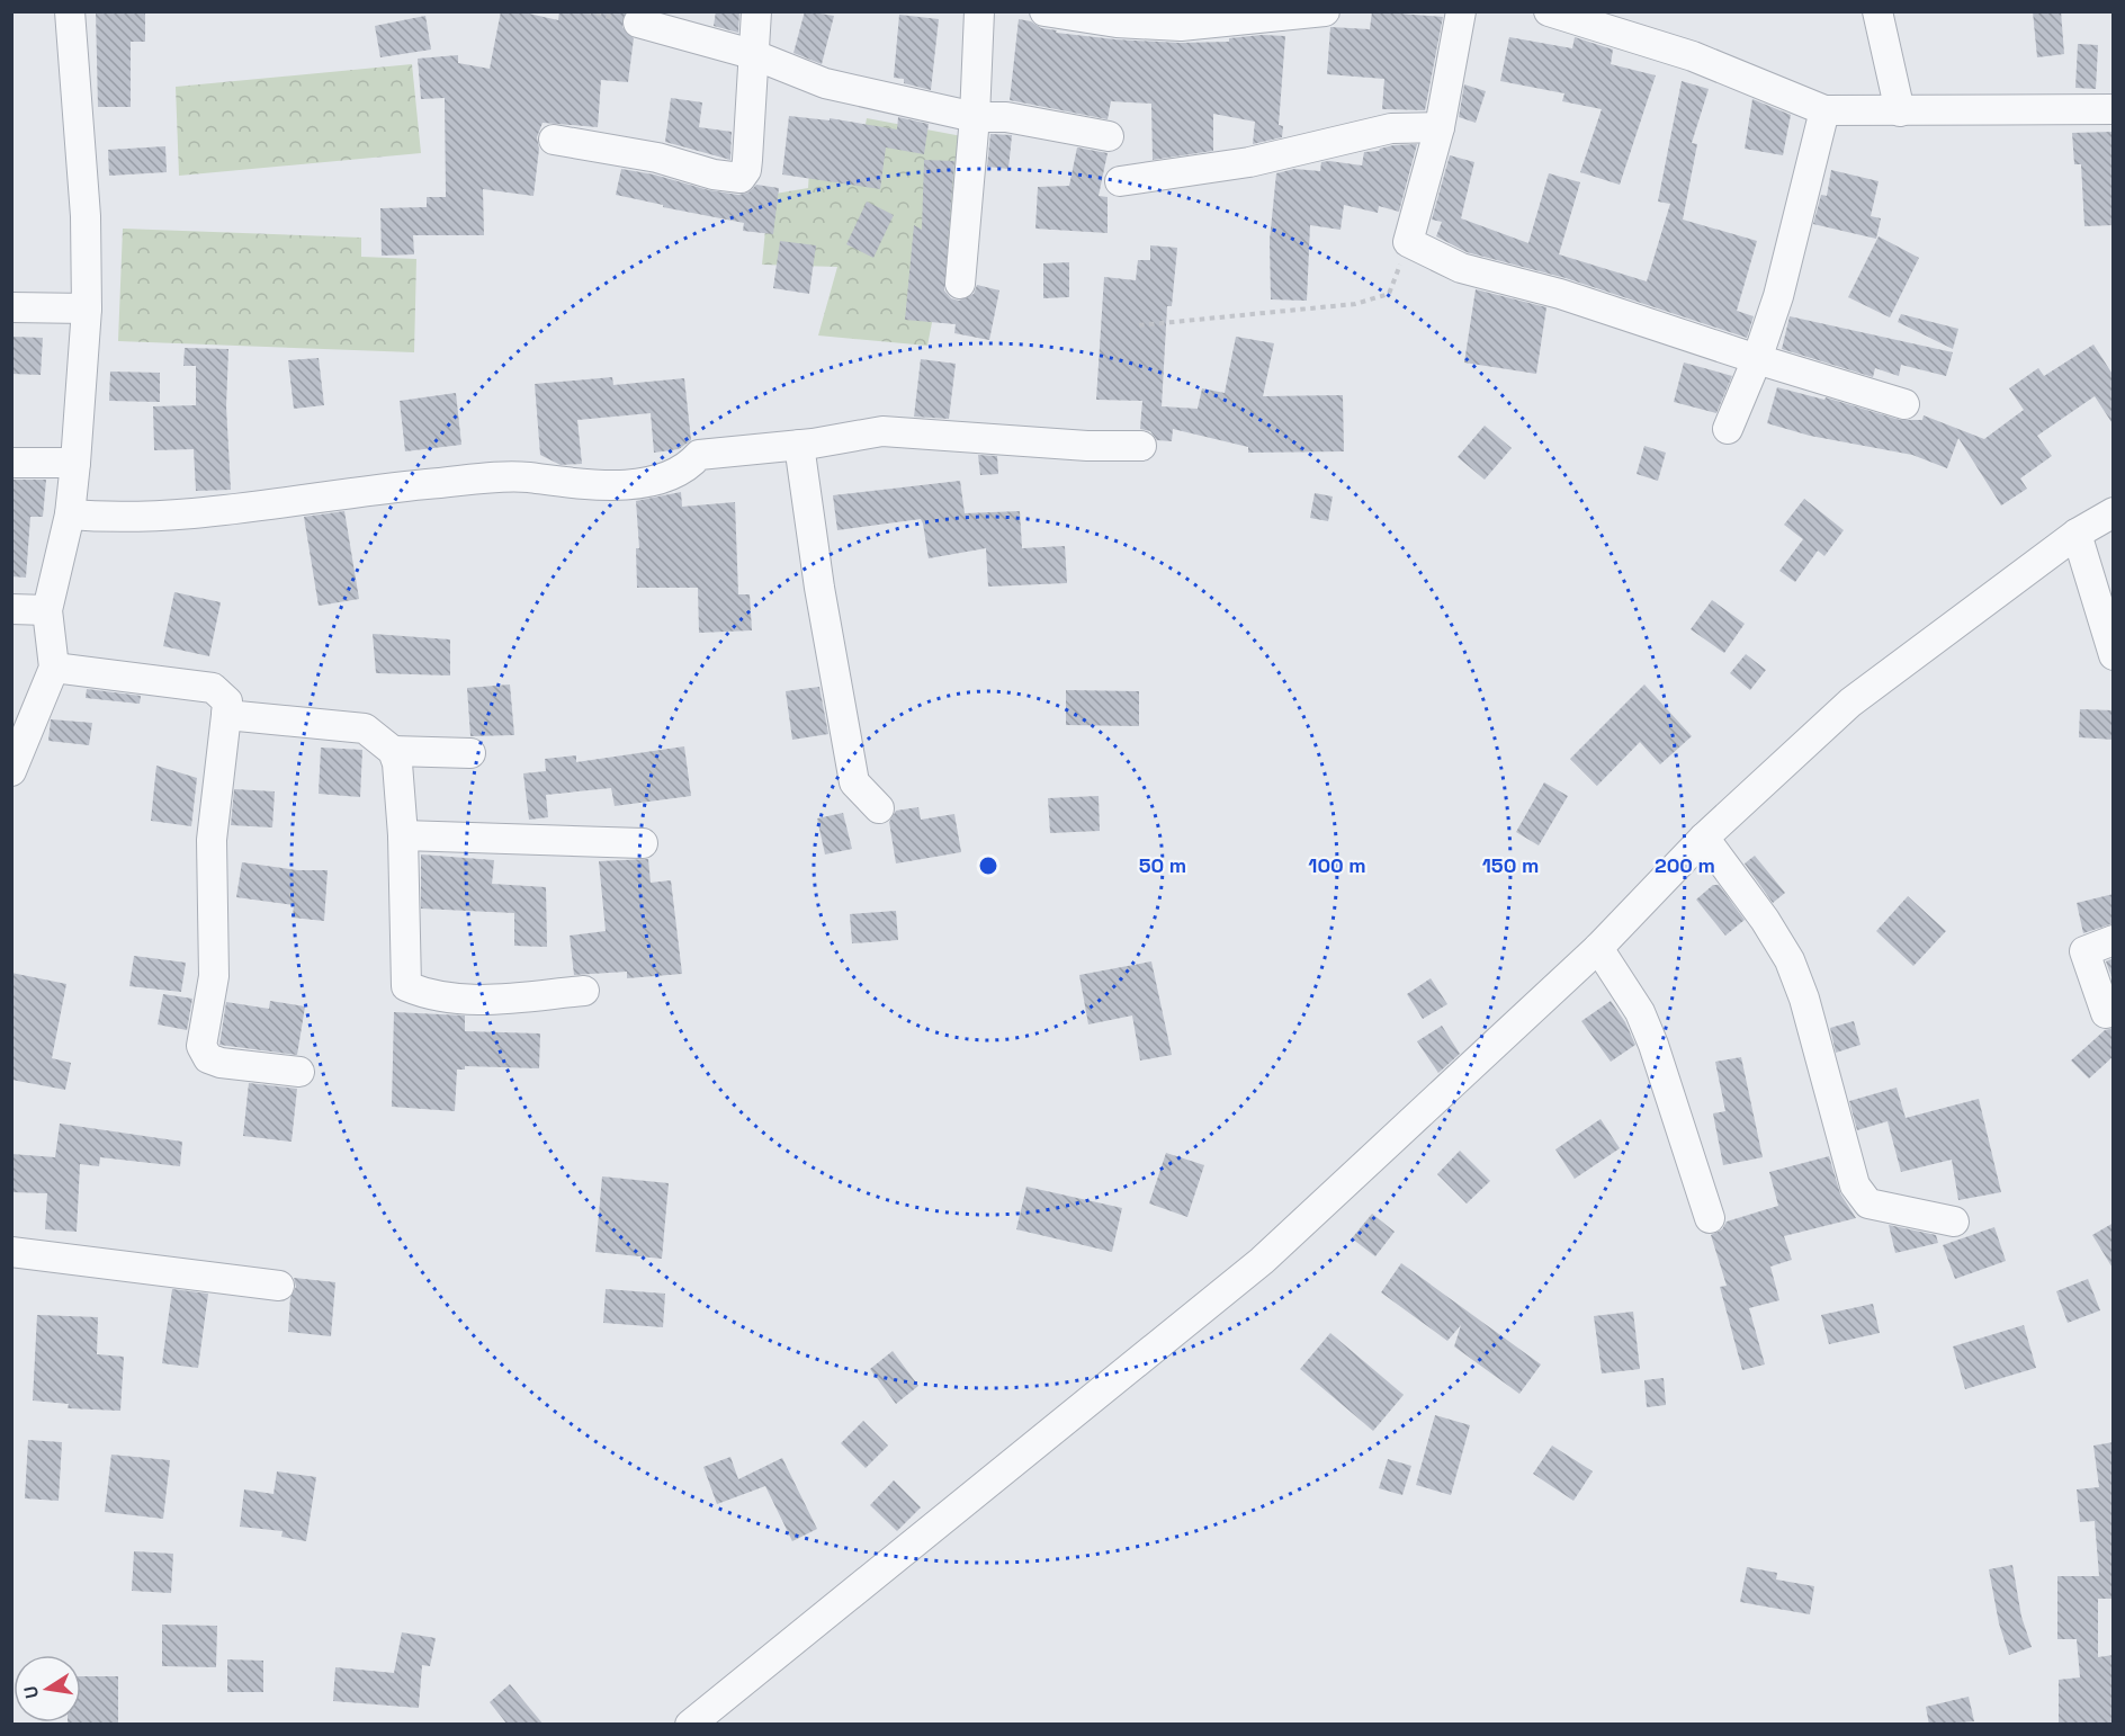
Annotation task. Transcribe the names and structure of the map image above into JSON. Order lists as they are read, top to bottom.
{
  "north": "left",
  "rings": [
    "50 m",
    "100 m",
    "150 m",
    "200 m"
  ]
}
